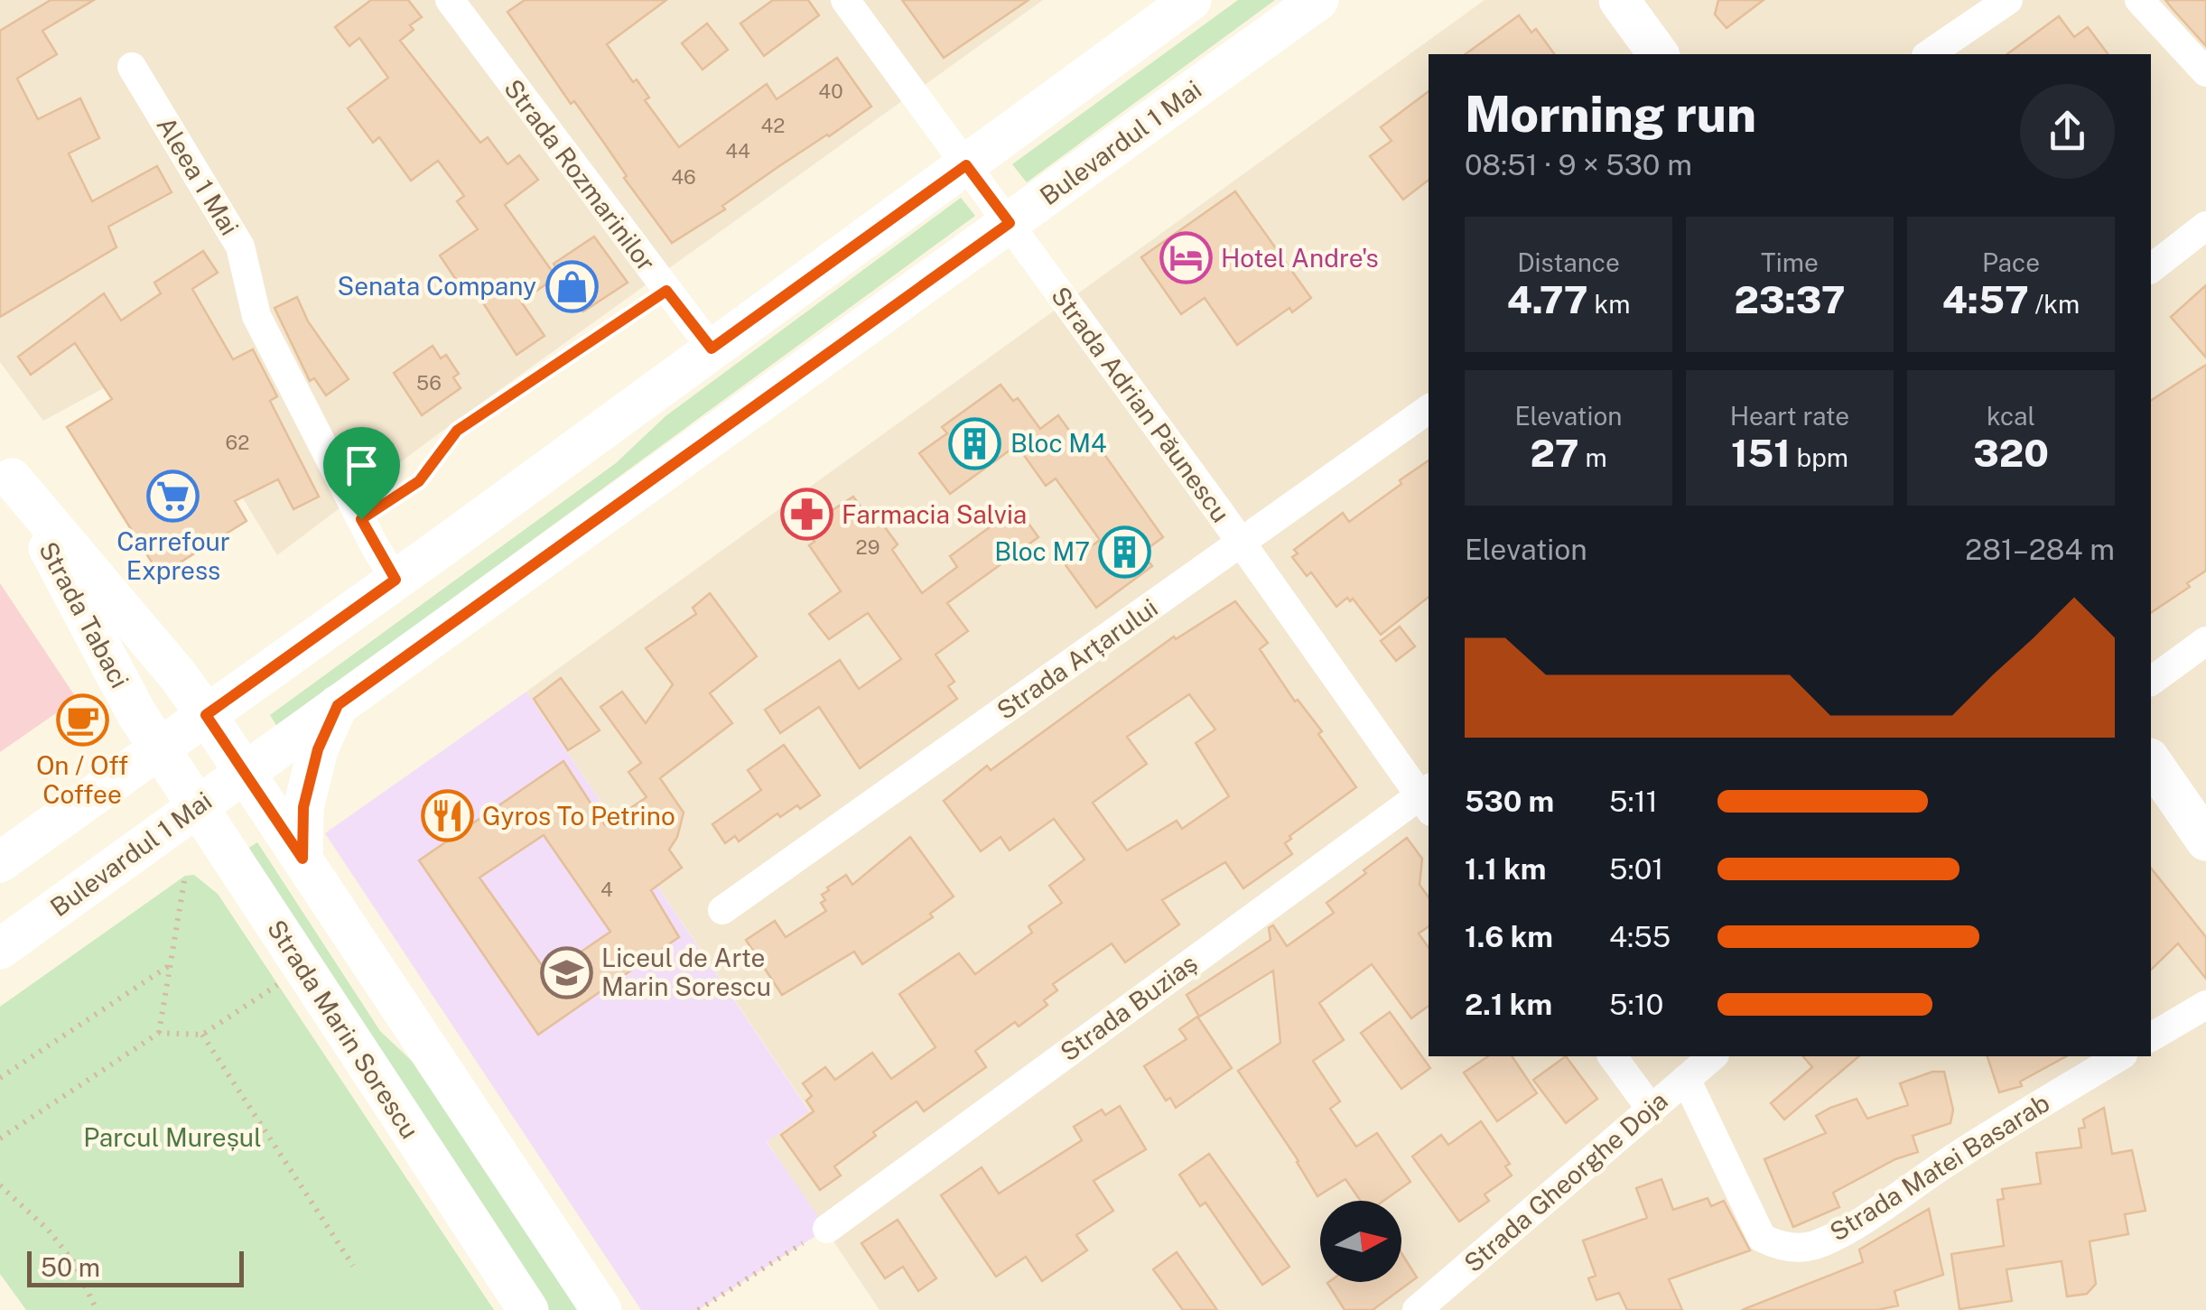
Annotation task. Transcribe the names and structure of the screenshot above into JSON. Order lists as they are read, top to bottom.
{
  "streets": {
    "main road": ["Bulevardul 1 Mai", "Strada Tabaci", "Strada Marin Sorescu"],
    "street": [
      "Strada Rozmarinilor",
      "Aleea 1 Mai",
      "Strada Adrian Păunescu",
      "Strada Arțarului",
      "Strada Buziaș",
      "Strada Matei Basarab",
      "Strada Gheorghe Doja"
    ]
  },
  "crossings": [
    ["Bulevardul 1 Mai", "Strada Adrian Păunescu"],
    ["Bulevardul 1 Mai", "Strada Tabaci"],
    ["Bulevardul 1 Mai", "Strada Marin Sorescu"],
    ["Strada Adrian Păunescu", "Strada Arțarului"],
    ["Strada Adrian Păunescu", "Strada Buziaș"],
    ["Strada Tabaci", "Strada Marin Sorescu"],
    ["Strada Matei Basarab", "Strada Gheorghe Doja"]
  ],
  "parks": ["Parcul Mureșul"],
  "places": {
    "hotel": ["Hotel Andre's"],
    "shop": ["Senata Company"],
    "building": ["Bloc M4", "Bloc M7"],
    "supermarket": ["Carrefour Express"],
    "pharmacy": ["Farmacia Salvia"],
    "cafe": ["On / Off Coffee"],
    "restaurant": ["Gyros To Petrino"],
    "school or university": ["Liceul de Arte Marin Sorescu"]
  },
  "house_numbers": [
    "40",
    "42",
    "44",
    "46",
    "56",
    "62",
    "29",
    "4"
  ],
  "scale_bar": "50 m",
  "north": "right",
  "page": {
    "heading": ["Morning run", "08:51 · 9 × 530 m"],
    "stats": [
      ["Distance", "4.77 km"],
      ["Time", "23:37"],
      ["Pace", "4:57 /km"],
      ["Elevation", "27 m"],
      ["Heart rate", "151 bpm"],
      ["kcal", "320"]
    ],
    "chart": ["Elevation", "281–284 m"],
    "list": [
      {
        "name": "530 m",
        "note": "5:11"
      },
      {
        "name": "1.1 km",
        "note": "5:01"
      },
      {
        "name": "1.6 km",
        "note": "4:55"
      },
      {
        "name": "2.1 km",
        "note": "5:10"
      }
    ],
    "scale": "50 m"
  }
}
